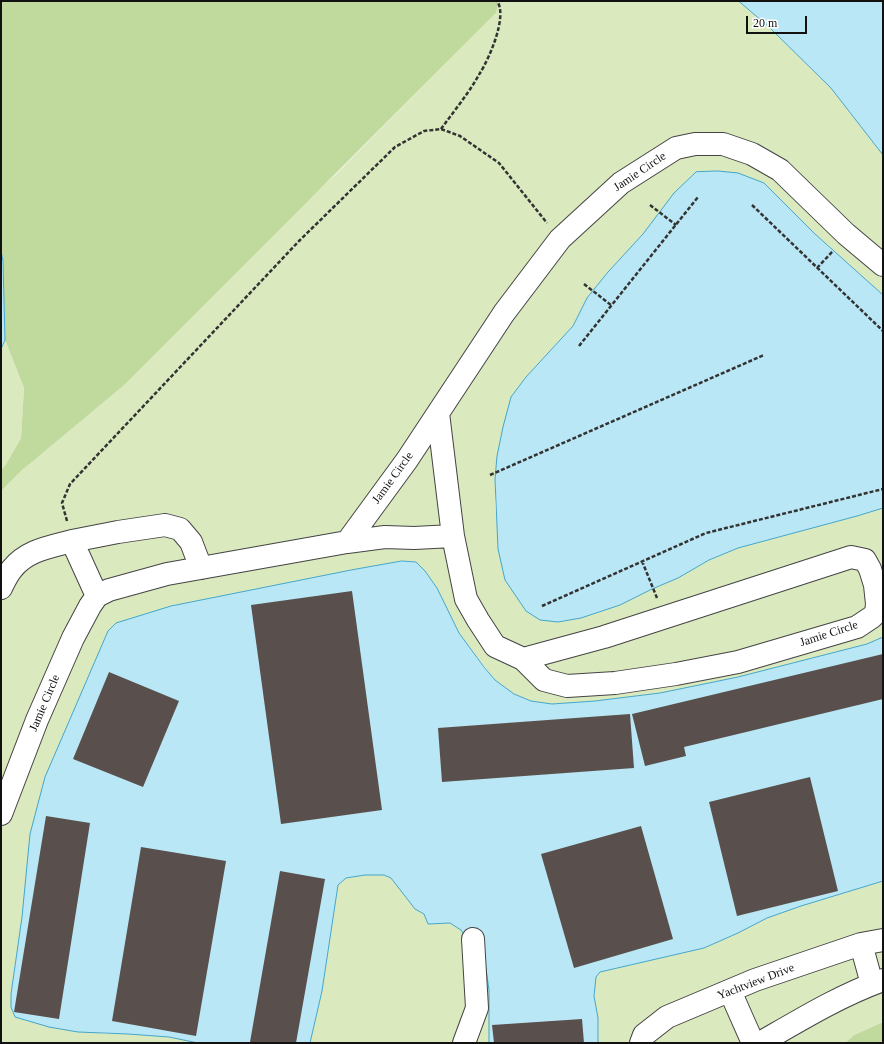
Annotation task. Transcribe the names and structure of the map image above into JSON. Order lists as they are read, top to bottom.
{
  "streets": {
    "street": ["Jamie Circle", "Yachtview Drive"]
  },
  "scale_bar": "20 m"
}
